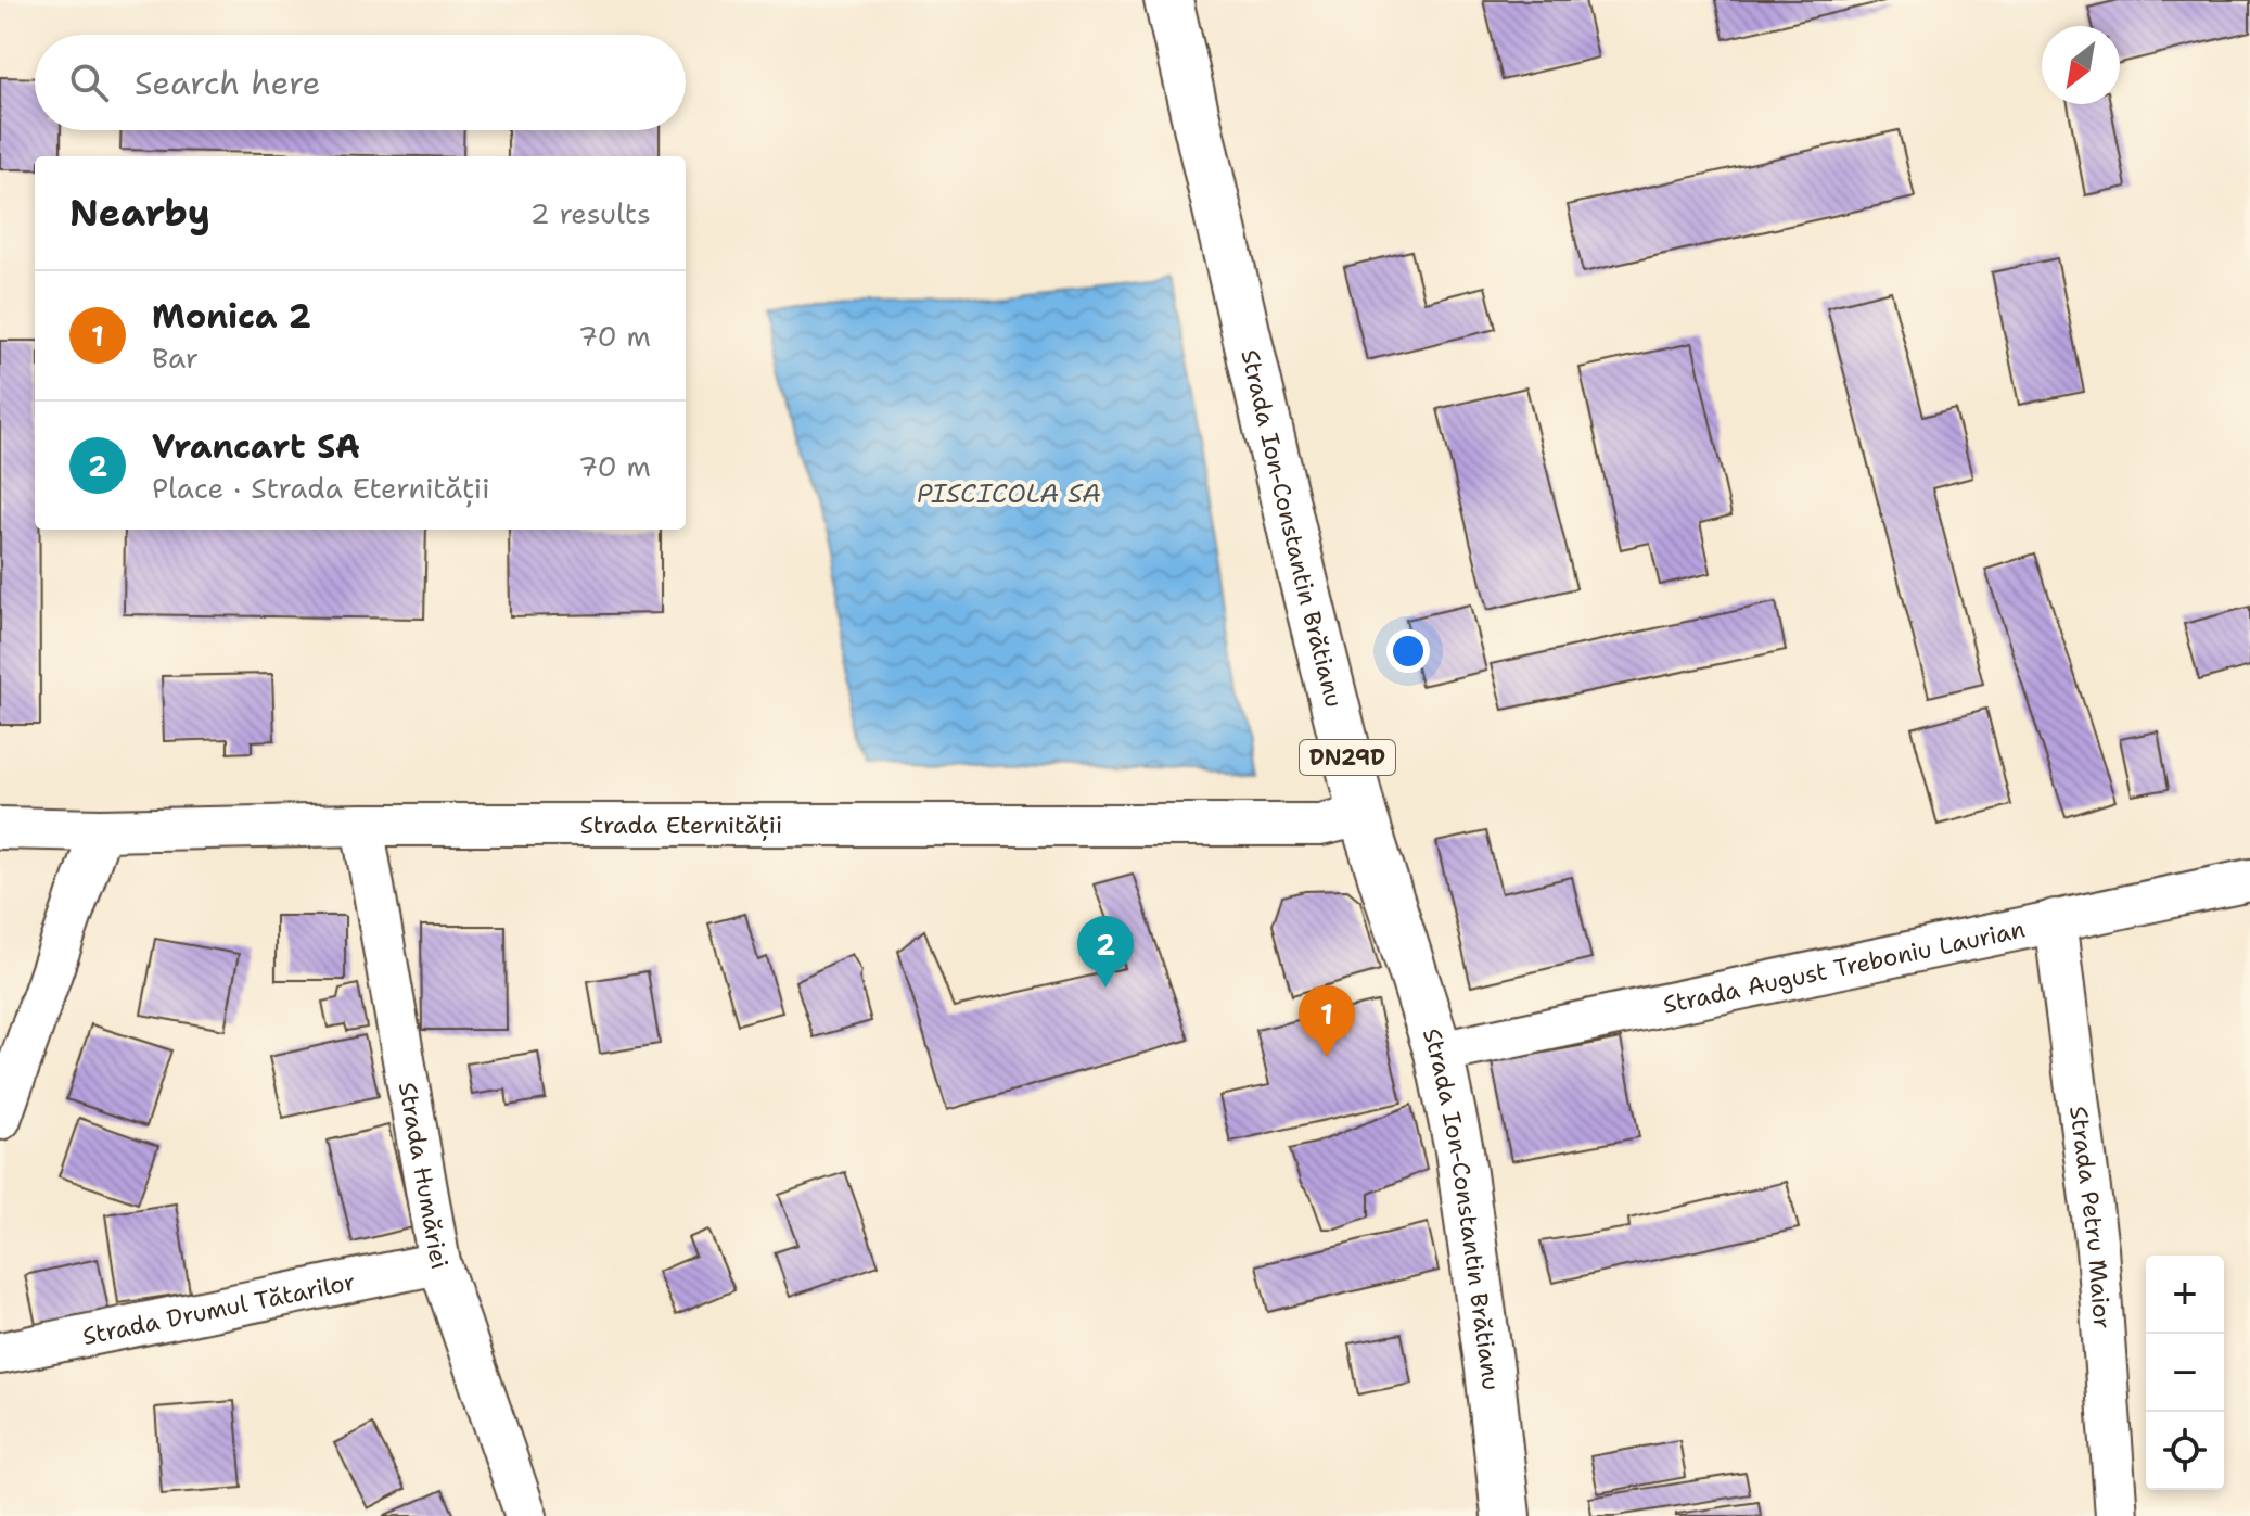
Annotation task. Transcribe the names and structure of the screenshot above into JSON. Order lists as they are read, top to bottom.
{
  "streets": {
    "main road": ["Strada Ion-Constantin Brătianu", "DN29D"],
    "street": [
      "Strada Eternității",
      "Strada August Treboniu Laurian",
      "Strada Humăriei",
      "Strada Petru Maior",
      "Strada Drumul Tătarilor"
    ]
  },
  "crossings": [
    ["Strada Ion-Constantin Brătianu", "Strada Eternității"],
    ["Strada Ion-Constantin Brătianu", "Strada August Treboniu Laurian"],
    ["Strada Eternității", "Strada Humăriei"],
    ["Strada August Treboniu Laurian", "Strada Petru Maior"],
    ["Strada Humăriei", "Strada Drumul Tătarilor"]
  ],
  "water": ["PISCICOLA SA"],
  "north": "bottom left",
  "page": {
    "search": "Search here",
    "heading": ["Nearby", "2 results"],
    "list": [
      {
        "mark": "1",
        "name": "Monica 2",
        "note": "Bar",
        "value": "70 m"
      },
      {
        "mark": "2",
        "name": "Vrancart SA",
        "note": "Place · Strada Eternității",
        "value": "70 m"
      }
    ],
    "pins": ["2", "1"],
    "map_buttons": ["+", "−"]
  }
}
